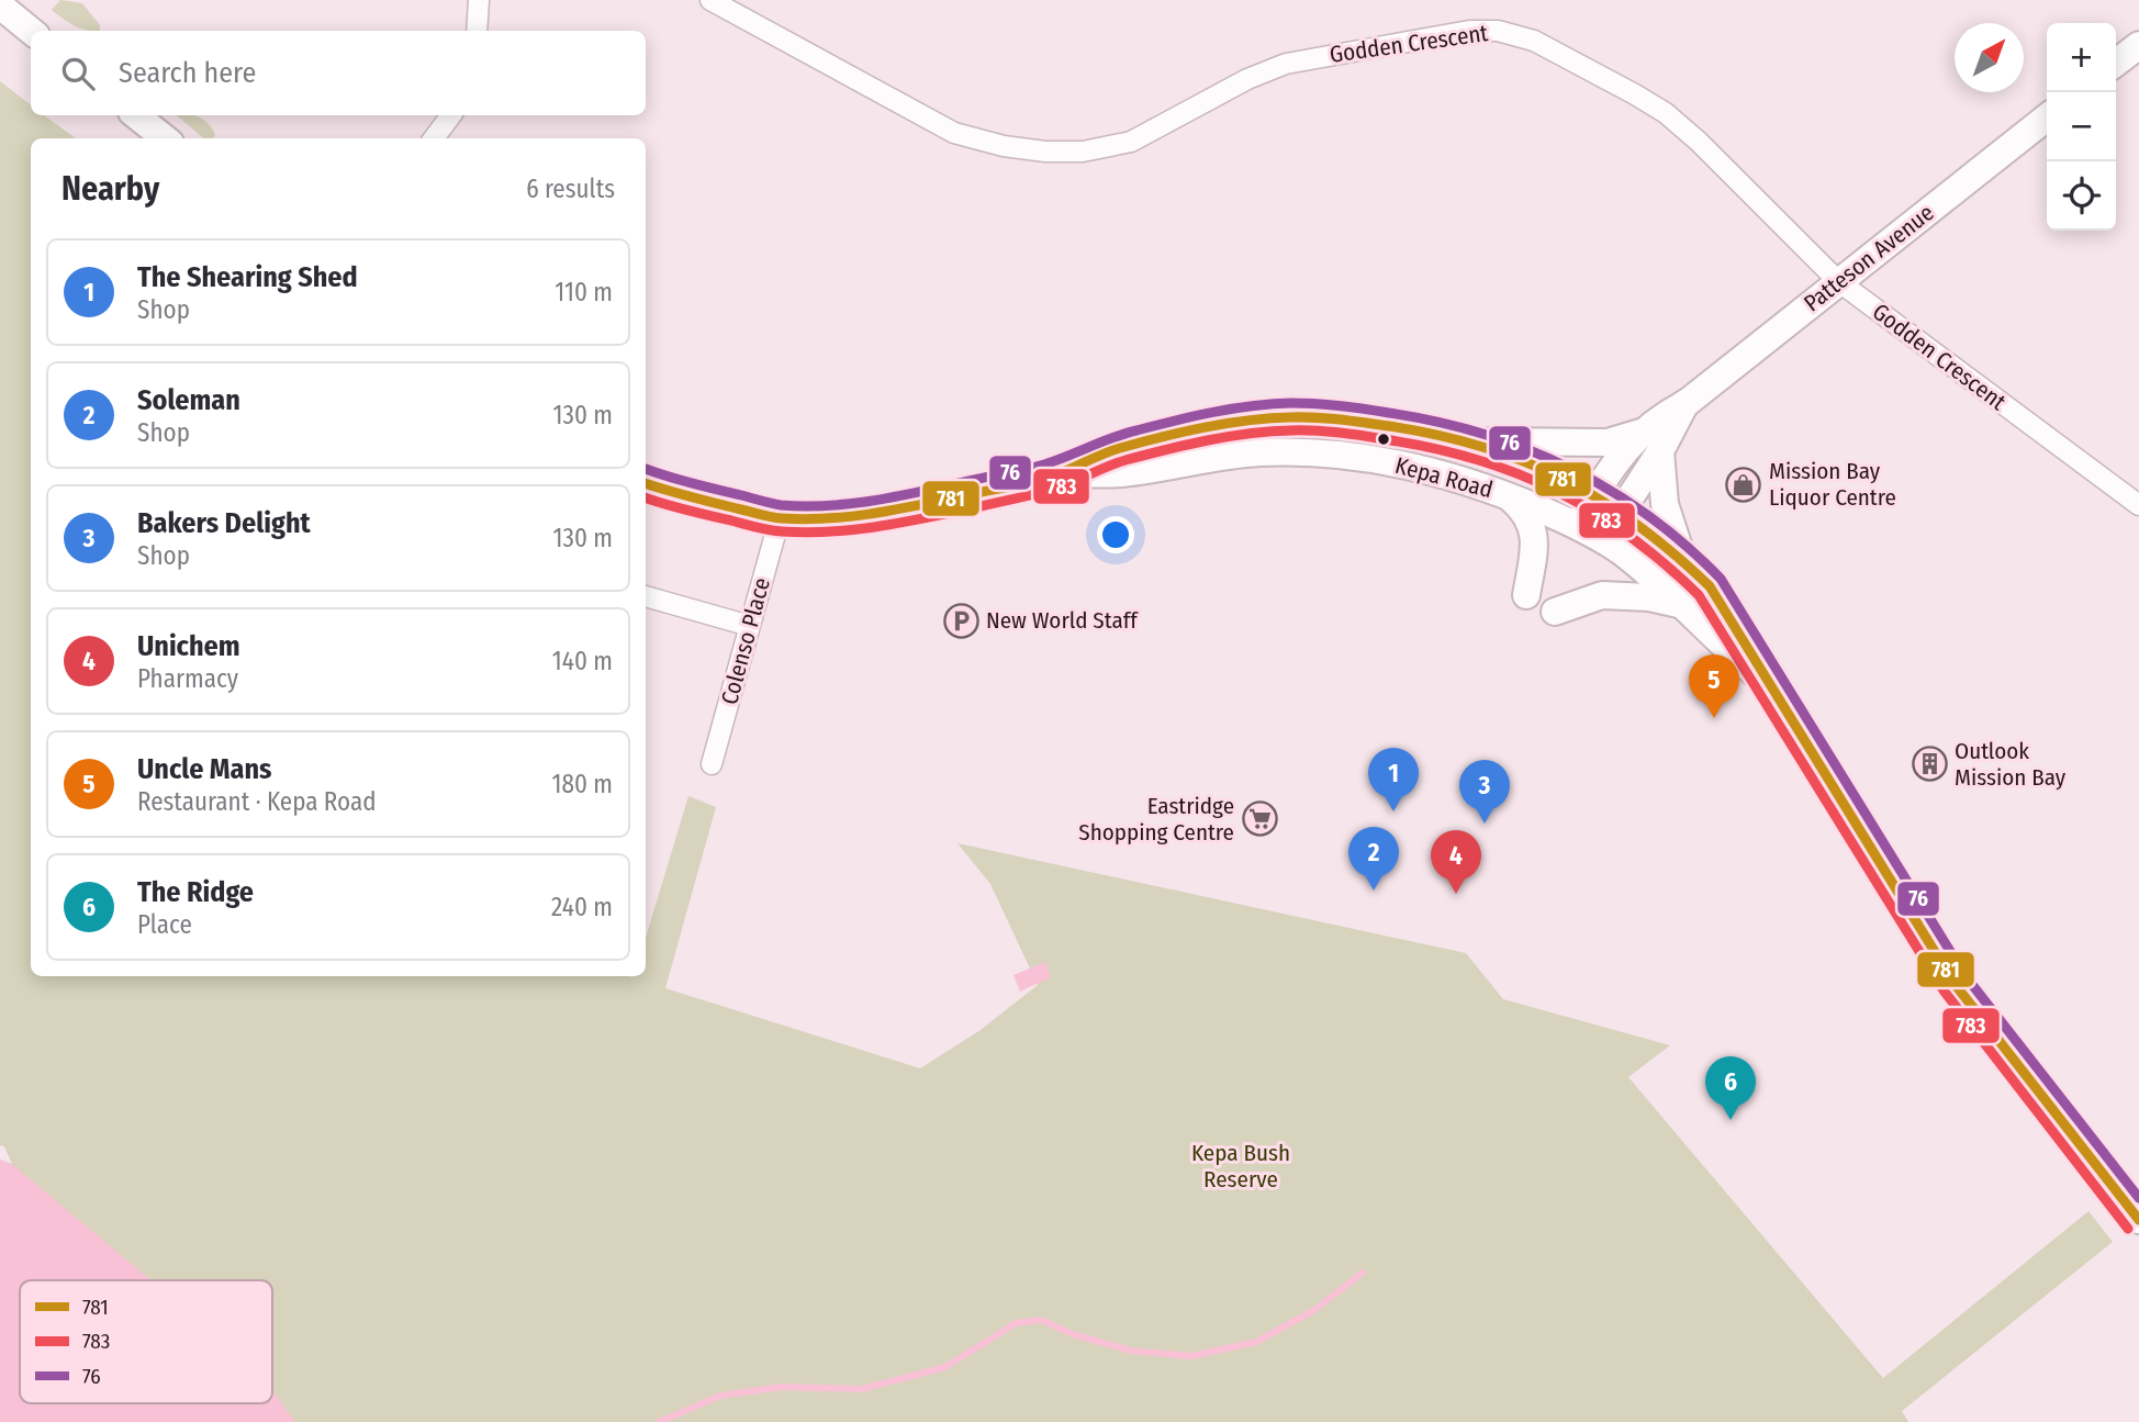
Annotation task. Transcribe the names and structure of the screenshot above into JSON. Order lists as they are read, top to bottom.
{
  "streets": {
    "main road": ["Patteson Avenue", "Kepa Road"],
    "street": ["Godden Crescent", "Colenso Place"]
  },
  "crossings": [
    ["Godden Crescent", "Patteson Avenue"],
    ["Patteson Avenue", "Kepa Road"],
    ["Kepa Road", "Colenso Place"]
  ],
  "parks": ["Kepa Bush Reserve"],
  "places": {
    "shop": ["Mission Bay Liquor Centre"],
    "parking": ["New World Staff"],
    "building": ["Outlook Mission Bay"],
    "supermarket": ["Eastridge Shopping Centre"]
  },
  "lines": ["transit line 76", "transit line 781", "transit line 783"],
  "legend": ["781", "783", "76"],
  "north": "top right",
  "page": {
    "map_buttons": ["+", "−"],
    "search": "Search here",
    "heading": ["Nearby", "6 results"],
    "list": [
      {
        "mark": "1",
        "name": "The Shearing Shed",
        "note": "Shop",
        "value": "110 m"
      },
      {
        "mark": "2",
        "name": "Soleman",
        "note": "Shop",
        "value": "130 m"
      },
      {
        "mark": "3",
        "name": "Bakers Delight",
        "note": "Shop",
        "value": "130 m"
      },
      {
        "mark": "4",
        "name": "Unichem",
        "note": "Pharmacy",
        "value": "140 m"
      },
      {
        "mark": "5",
        "name": "Uncle Mans",
        "note": "Restaurant · Kepa Road",
        "value": "180 m"
      },
      {
        "mark": "6",
        "name": "The Ridge",
        "note": "Place",
        "value": "240 m"
      }
    ],
    "pins": [
      "5",
      "1",
      "3",
      "2",
      "4",
      "6"
    ]
  }
}
